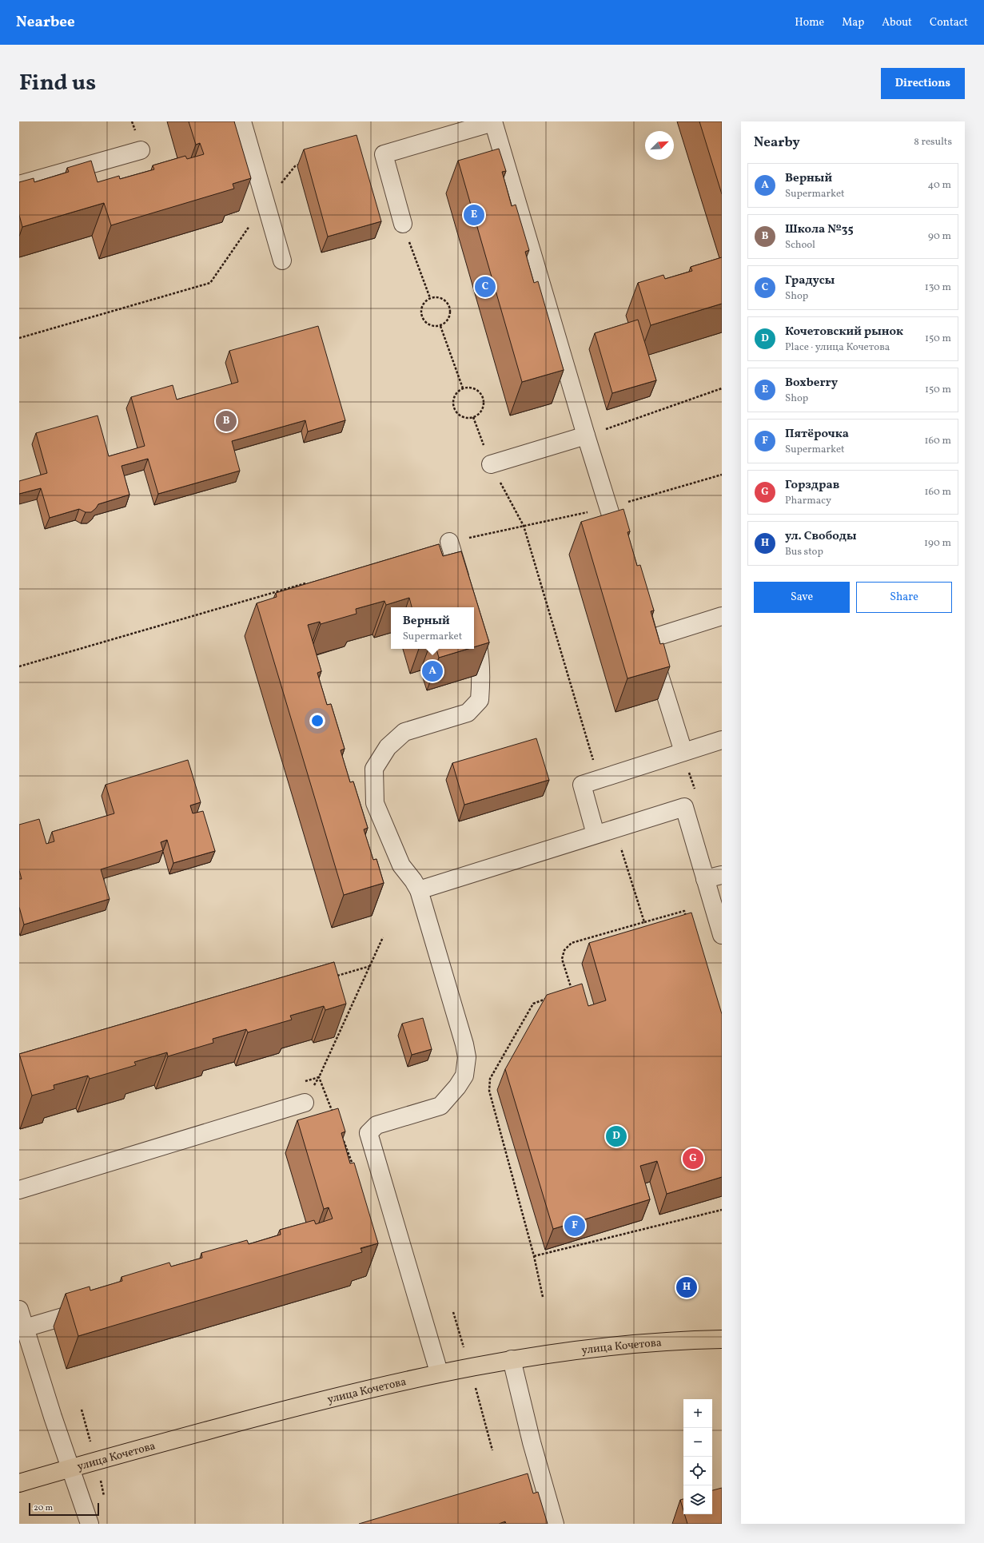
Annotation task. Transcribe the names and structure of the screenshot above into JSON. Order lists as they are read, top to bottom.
{
  "streets": {
    "main road": ["улица Кочетова"]
  },
  "scale_bar": "20 m",
  "north": "top right",
  "page": {
    "header": "Nearbee",
    "nav": [
      "Home",
      "Map",
      "About",
      "Contact"
    ],
    "title": "Find us",
    "buttons": [
      "Directions",
      ["Save", "Share"]
    ],
    "heading": ["Nearby", "8 results"],
    "list": [
      {
        "mark": "A",
        "name": "Верный",
        "note": "Supermarket",
        "value": "40 m"
      },
      {
        "mark": "B",
        "name": "Школа №35",
        "note": "School",
        "value": "90 m"
      },
      {
        "mark": "C",
        "name": "Градусы",
        "note": "Shop",
        "value": "130 m"
      },
      {
        "mark": "D",
        "name": "Кочетовский рынок",
        "note": "Place · улица Кочетова",
        "value": "150 m"
      },
      {
        "mark": "E",
        "name": "Boxberry",
        "note": "Shop",
        "value": "150 m"
      },
      {
        "mark": "F",
        "name": "Пятёрочка",
        "note": "Supermarket",
        "value": "160 m"
      },
      {
        "mark": "G",
        "name": "Горздрав",
        "note": "Pharmacy",
        "value": "160 m"
      },
      {
        "mark": "H",
        "name": "ул. Свободы",
        "note": "Bus stop",
        "value": "190 m"
      }
    ],
    "pins": [
      "E",
      "C",
      "B",
      "A",
      "D",
      "G",
      "F",
      "H"
    ],
    "popup": ["Верный", "Supermarket"],
    "map_buttons": ["+", "−"],
    "scale": "20 m"
  }
}
